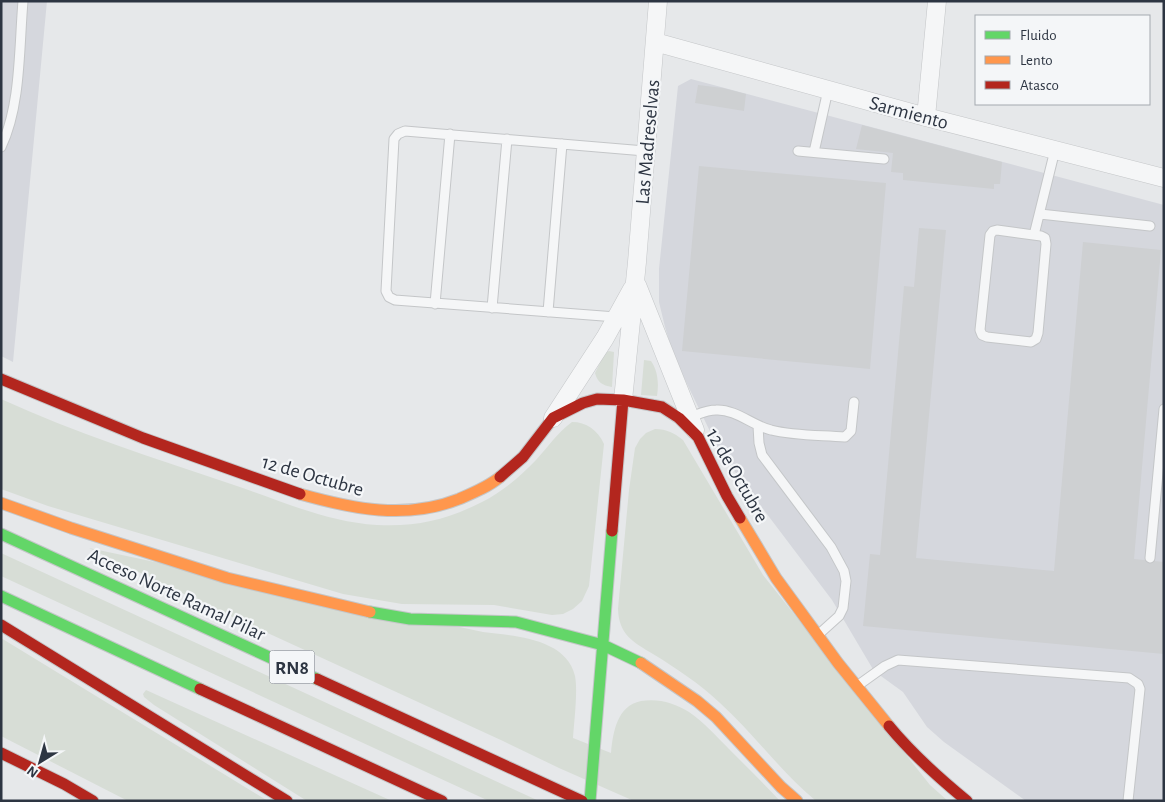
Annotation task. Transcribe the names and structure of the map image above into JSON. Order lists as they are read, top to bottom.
{
  "streets": {
    "main road": ["12 de Octubre", "Acceso Norte Ramal Pilar", "RN8"],
    "street": ["Sarmiento", "Las Madreselvas"]
  },
  "crossings": [
    ["Sarmiento", "Las Madreselvas"],
    ["Las Madreselvas", "12 de Octubre"]
  ],
  "legend": ["Fluido", "Lento", "Atasco"],
  "north": "bottom left"
}
